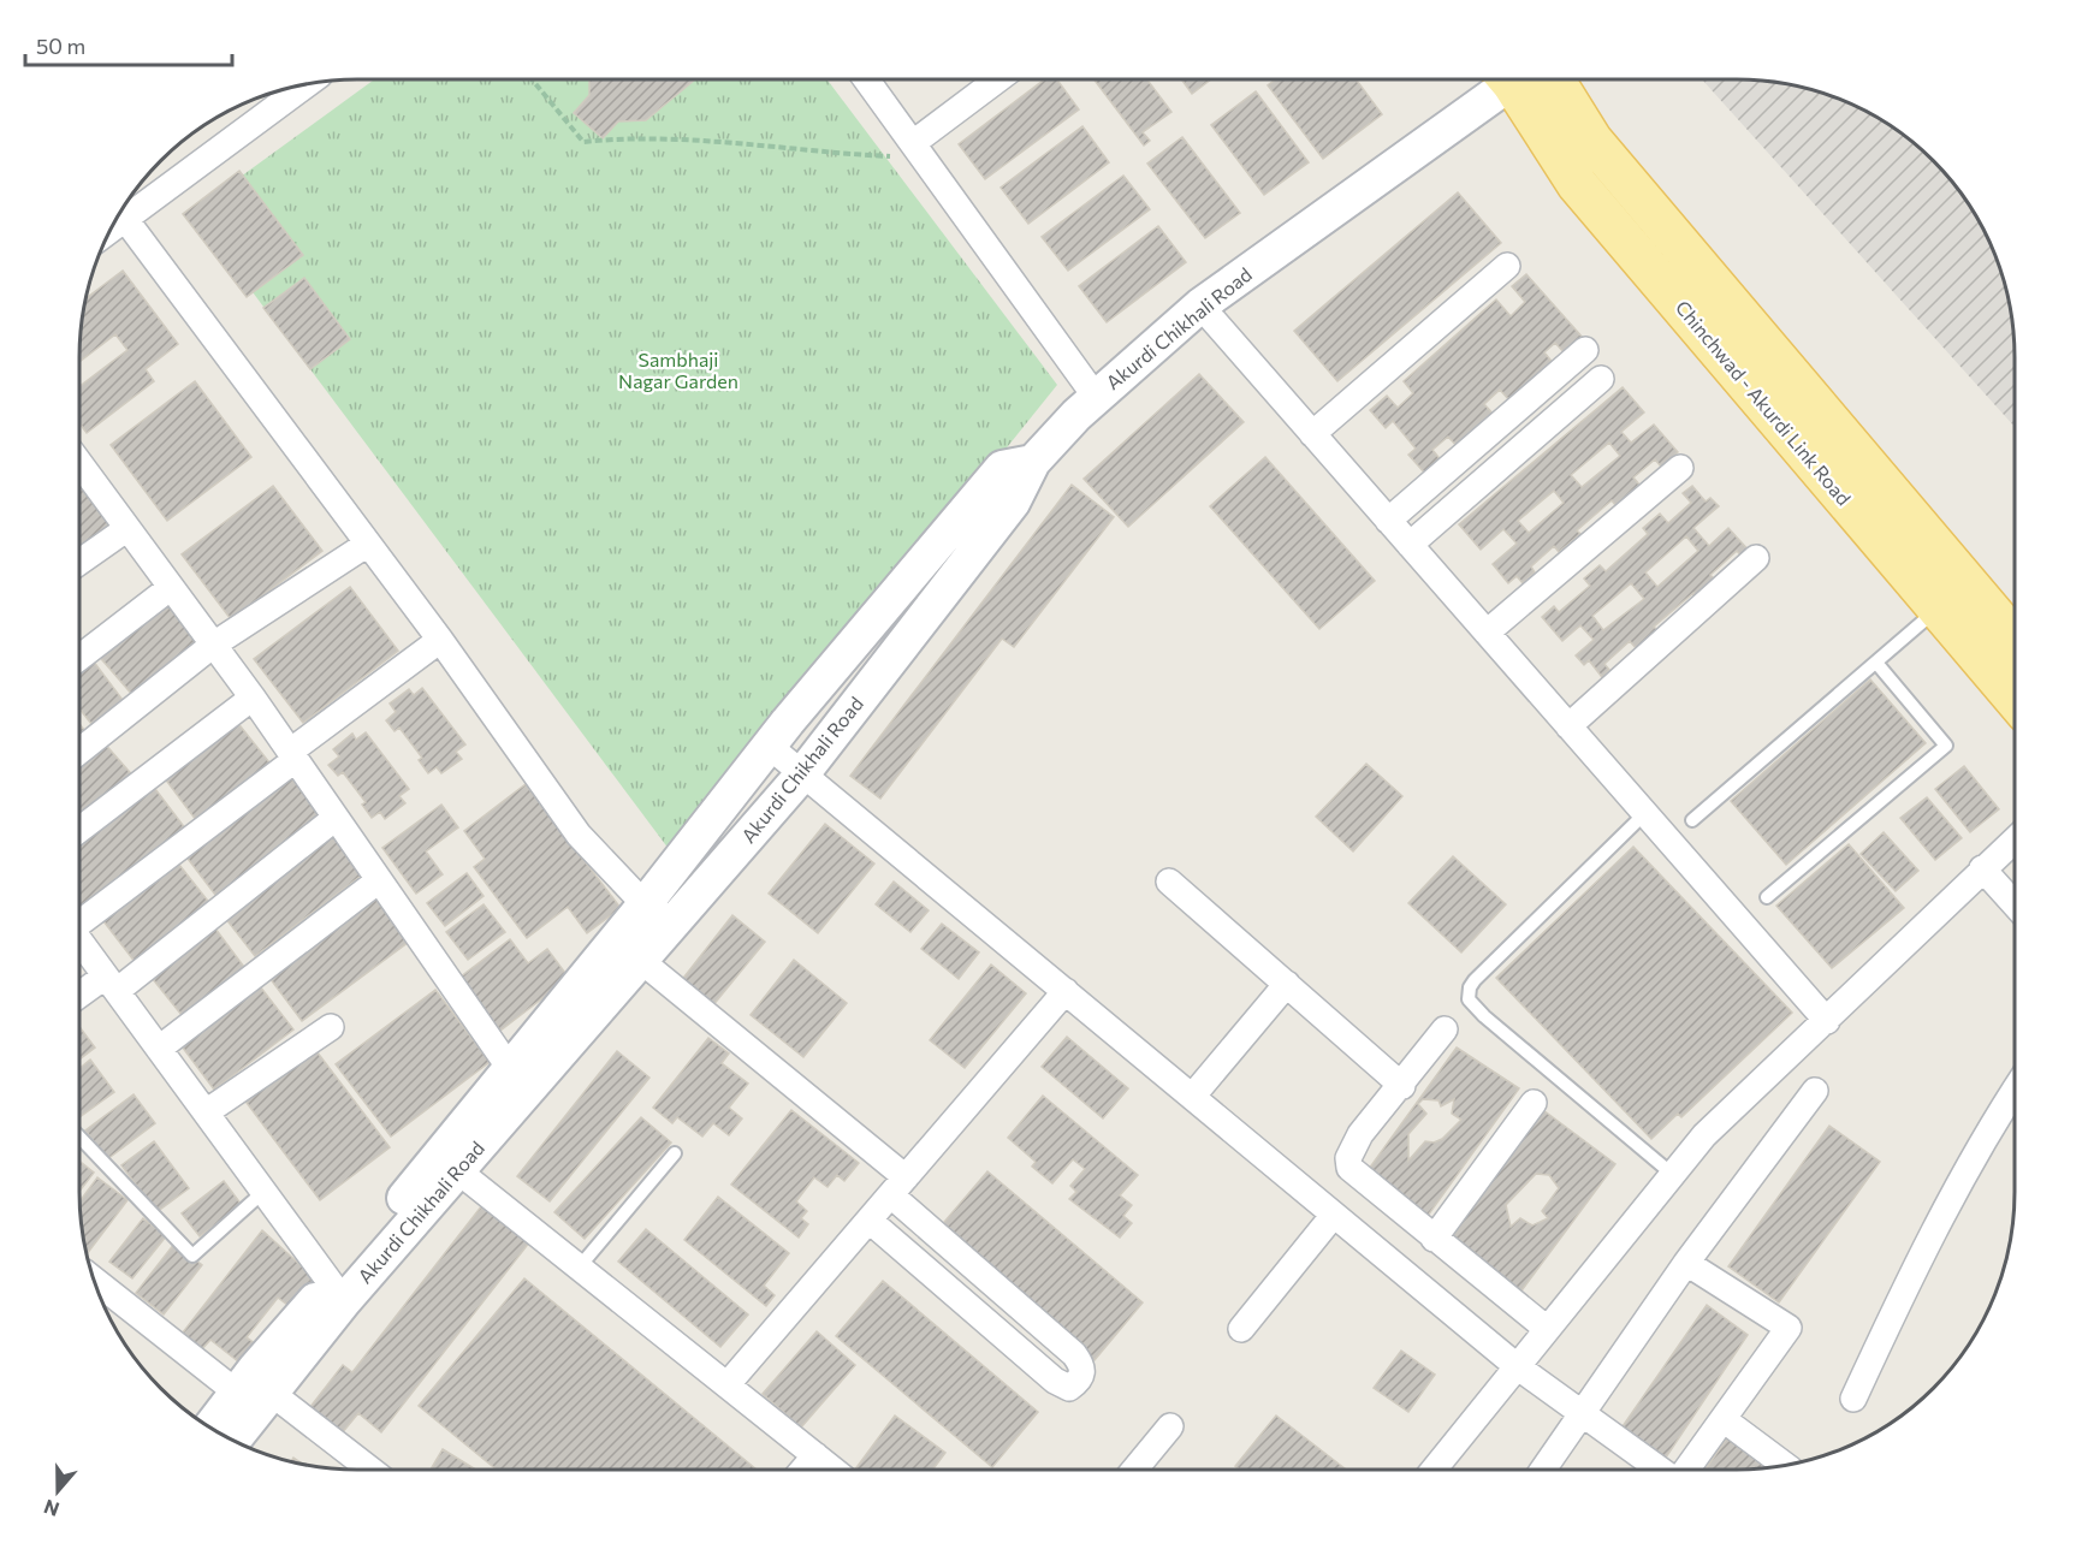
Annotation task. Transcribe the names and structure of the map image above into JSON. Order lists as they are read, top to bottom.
{
  "streets": {
    "main road": ["Akurdi Chikhali Road", "Chinchwad - Akurdi Link Road"]
  },
  "parks": ["Sambhaji Nagar Garden"],
  "scale_bar": "50 m",
  "north": "bottom"
}
